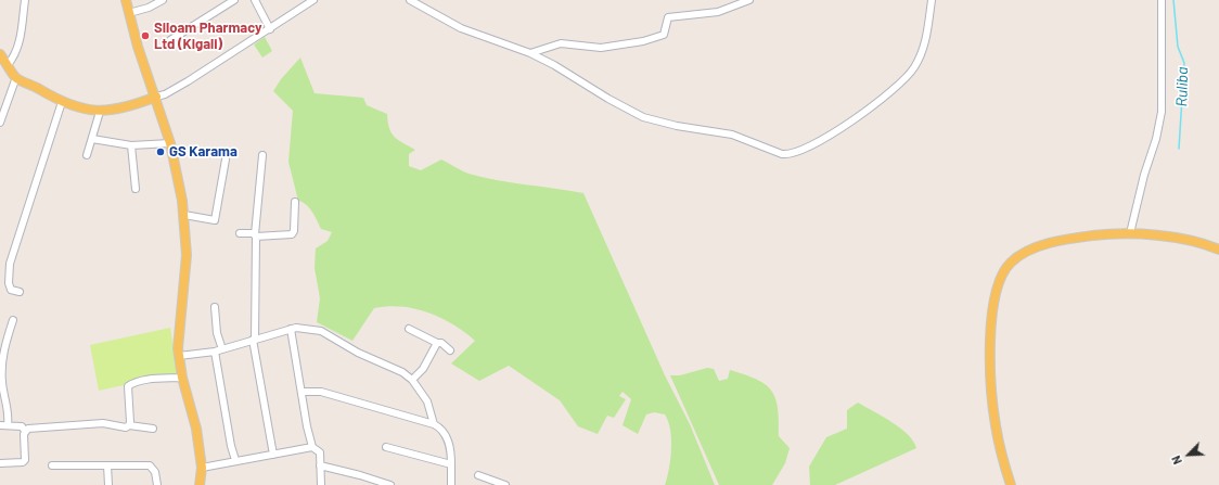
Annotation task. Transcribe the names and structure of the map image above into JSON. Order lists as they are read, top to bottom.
{
  "water": ["Ruliba"],
  "places": ["Siloam Pharmacy Ltd (Kigali)", "GS Karama"],
  "north": "bottom left"
}
